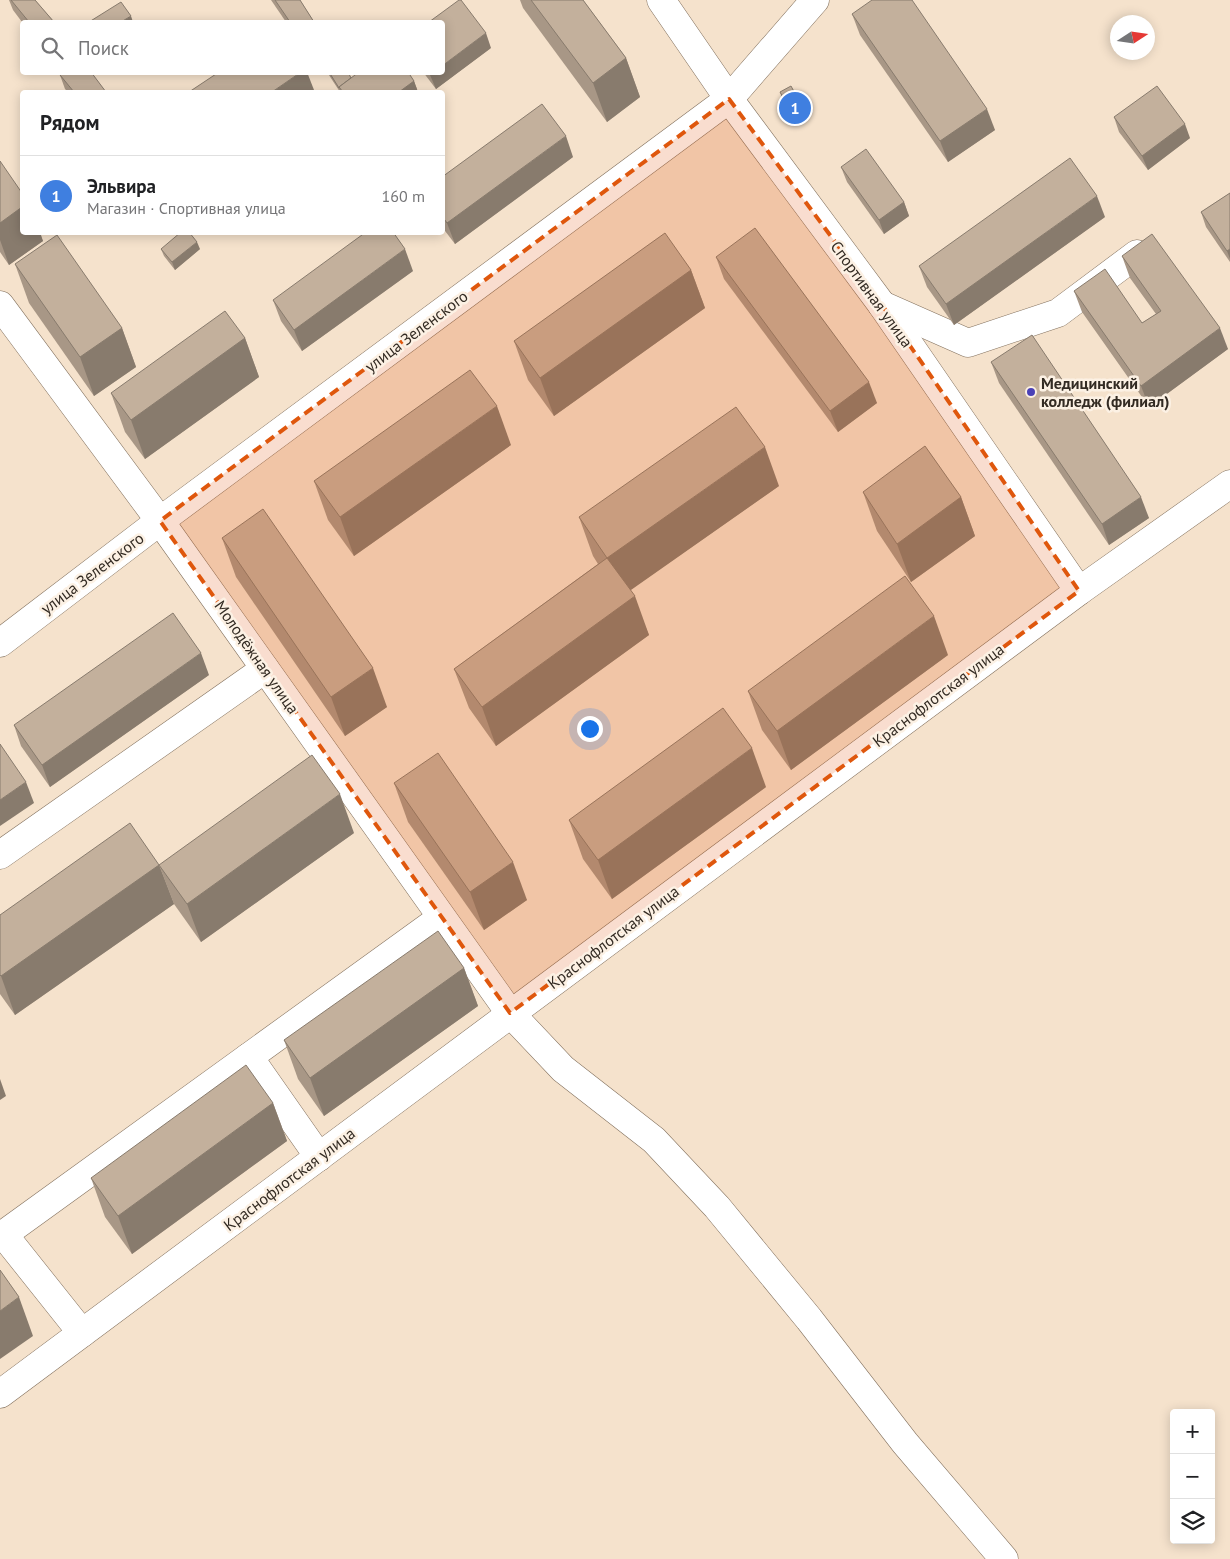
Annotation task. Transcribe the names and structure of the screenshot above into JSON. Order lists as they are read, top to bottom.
{
  "streets": {
    "street": [
      "Спортивная улица",
      "улица Зеленского",
      "Молодёжная улица",
      "Краснофлотская улица"
    ]
  },
  "crossings": [
    ["Спортивная улица", "улица Зеленского"],
    ["Спортивная улица", "Краснофлотская улица"],
    ["улица Зеленского", "Молодёжная улица"],
    ["Молодёжная улица", "Краснофлотская улица"]
  ],
  "places": ["Медицинский колледж (филиал)"],
  "north": "right",
  "page": {
    "search": "Поиск",
    "pins": "1",
    "heading": "Рядом",
    "list": [
      {
        "mark": "1",
        "name": "Эльвира",
        "note": "Магазин · Спортивная улица",
        "value": "160 m"
      }
    ],
    "map_buttons": ["+", "−"]
  }
}
